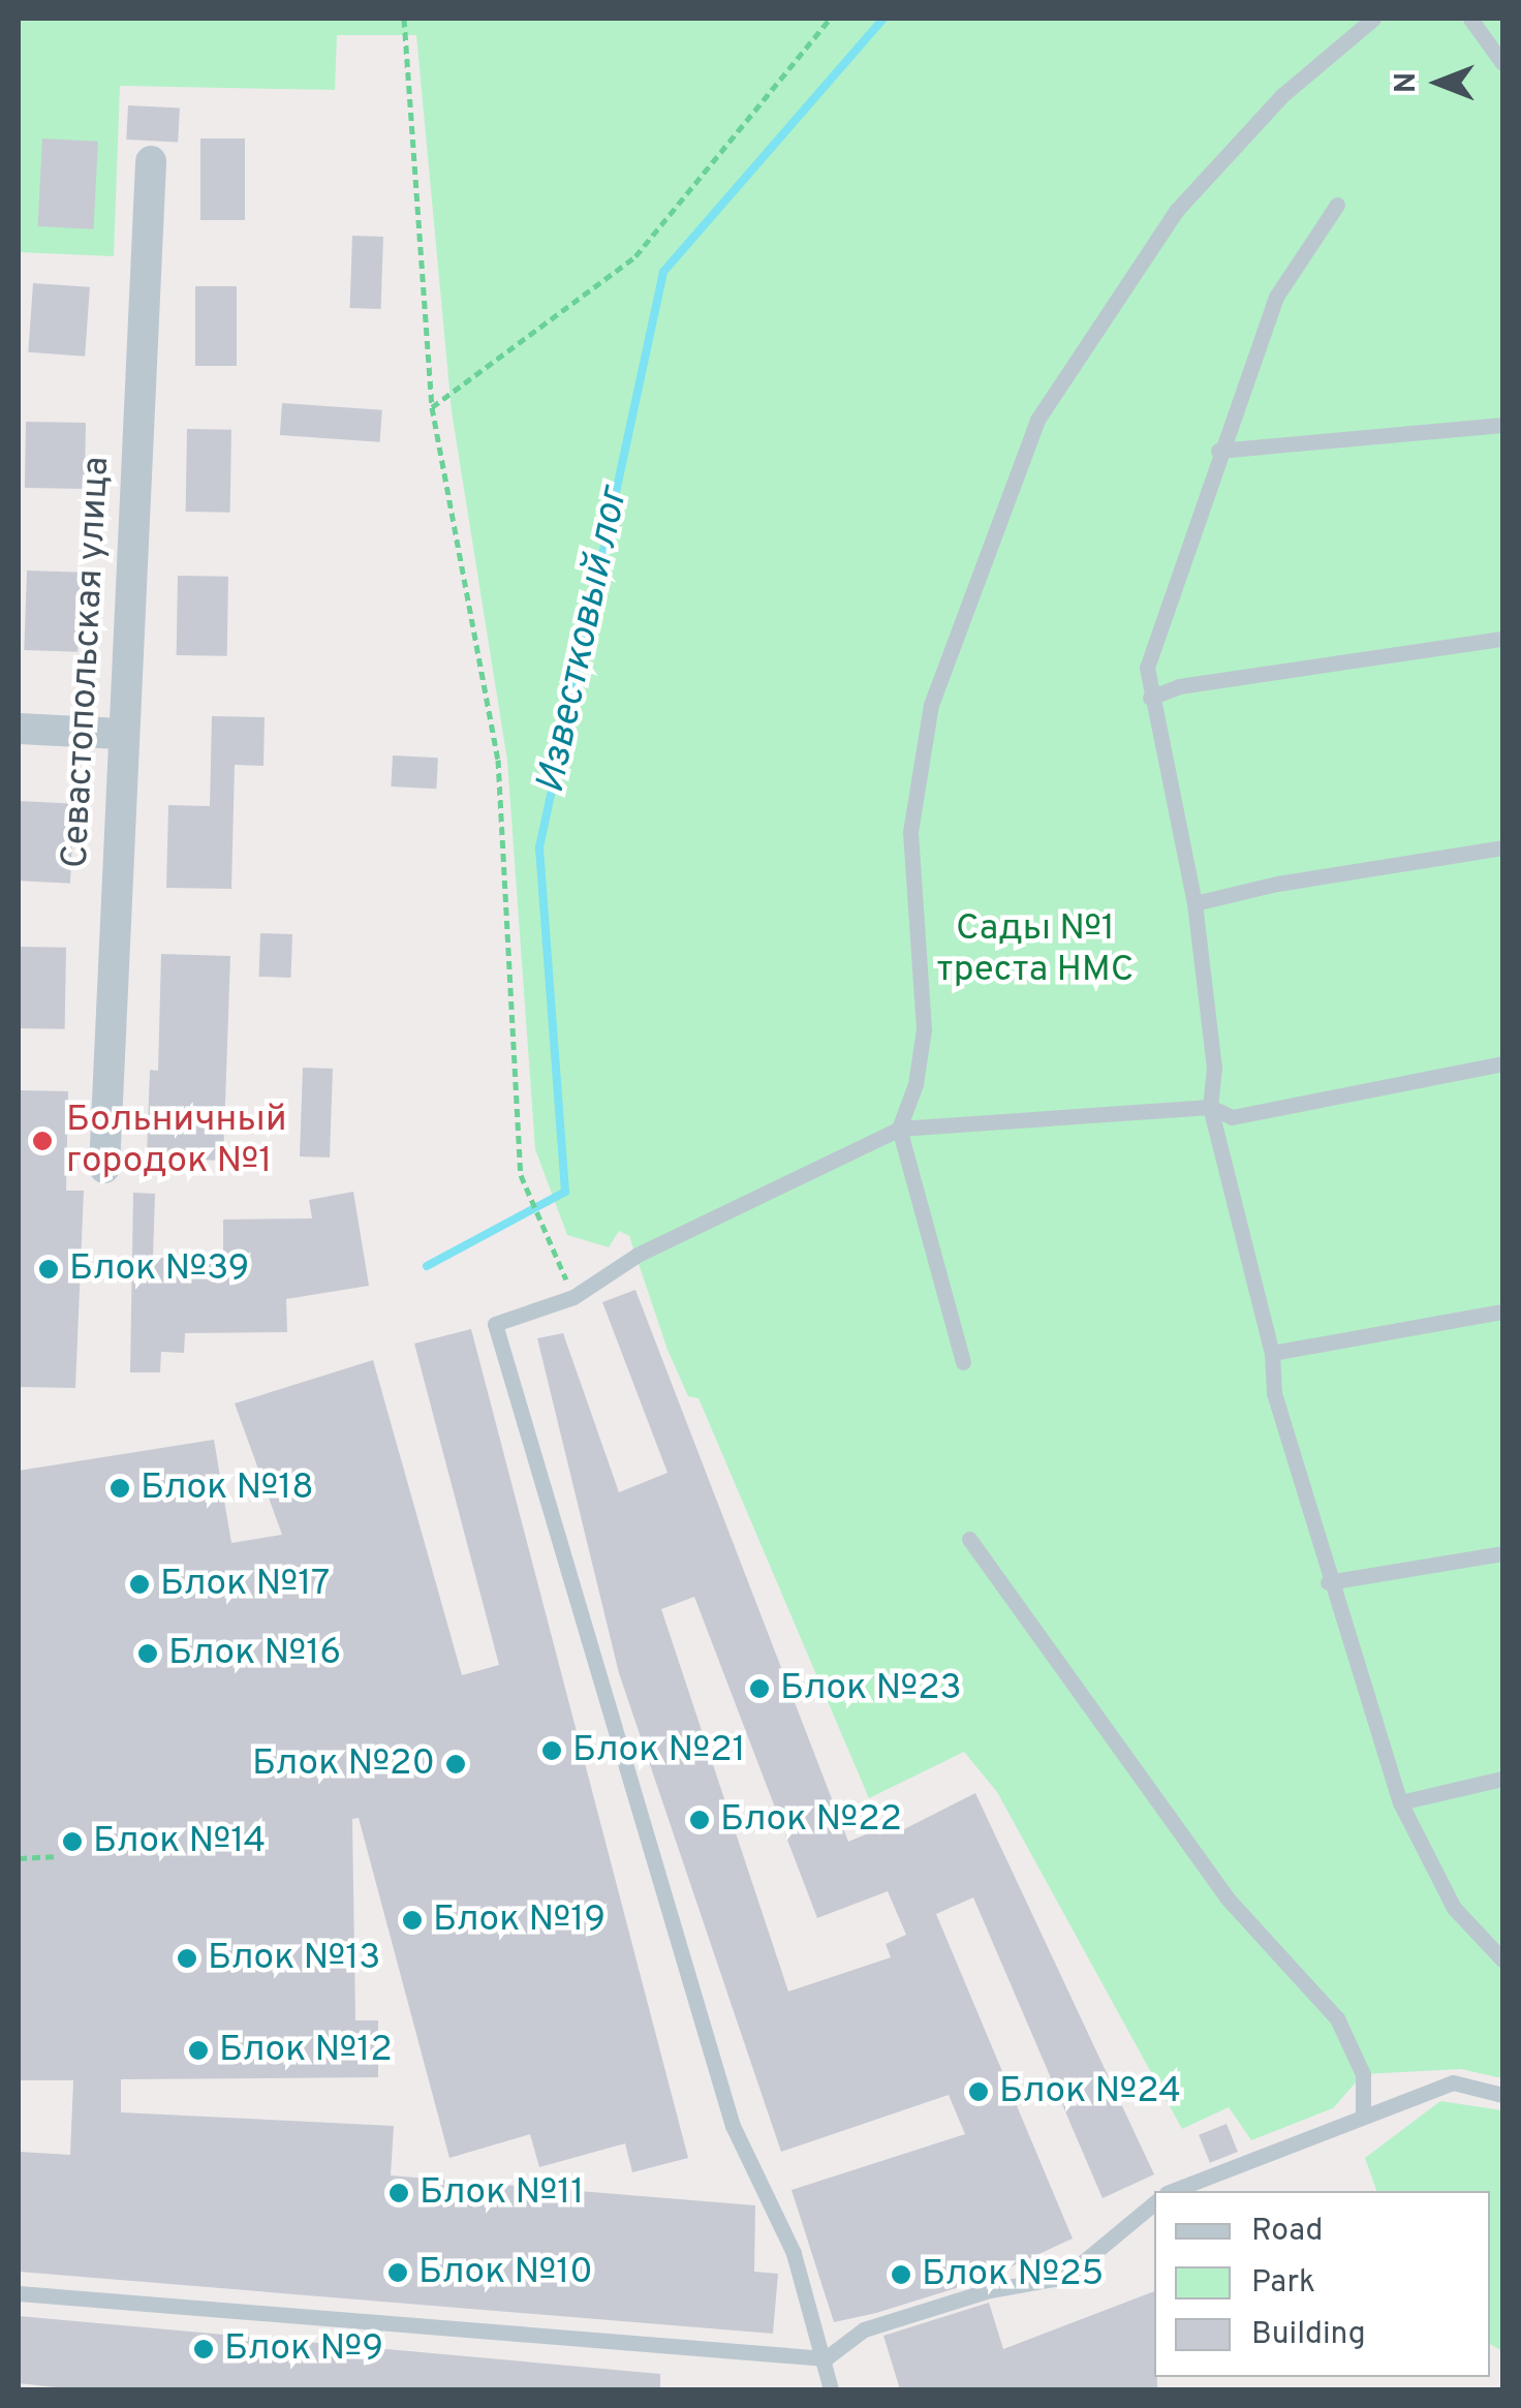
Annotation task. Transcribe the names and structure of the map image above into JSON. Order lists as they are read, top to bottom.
{
  "streets": {
    "street": ["Севастопольская улица"]
  },
  "water": ["Известковый лог"],
  "parks": ["Сады №1 треста НМС"],
  "places": [
    "Больничный городок №1",
    "Блок №39",
    "Блок №18",
    "Блок №17",
    "Блок №16",
    "Блок №23",
    "Блок №21",
    "Блок №20",
    "Блок №22",
    "Блок №14",
    "Блок №19",
    "Блок №13",
    "Блок №12",
    "Блок №24",
    "Блок №11",
    "Блок №10",
    "Блок №25",
    "Блок №9"
  ],
  "legend": ["Road", "Park", "Building"],
  "north": "left"
}
